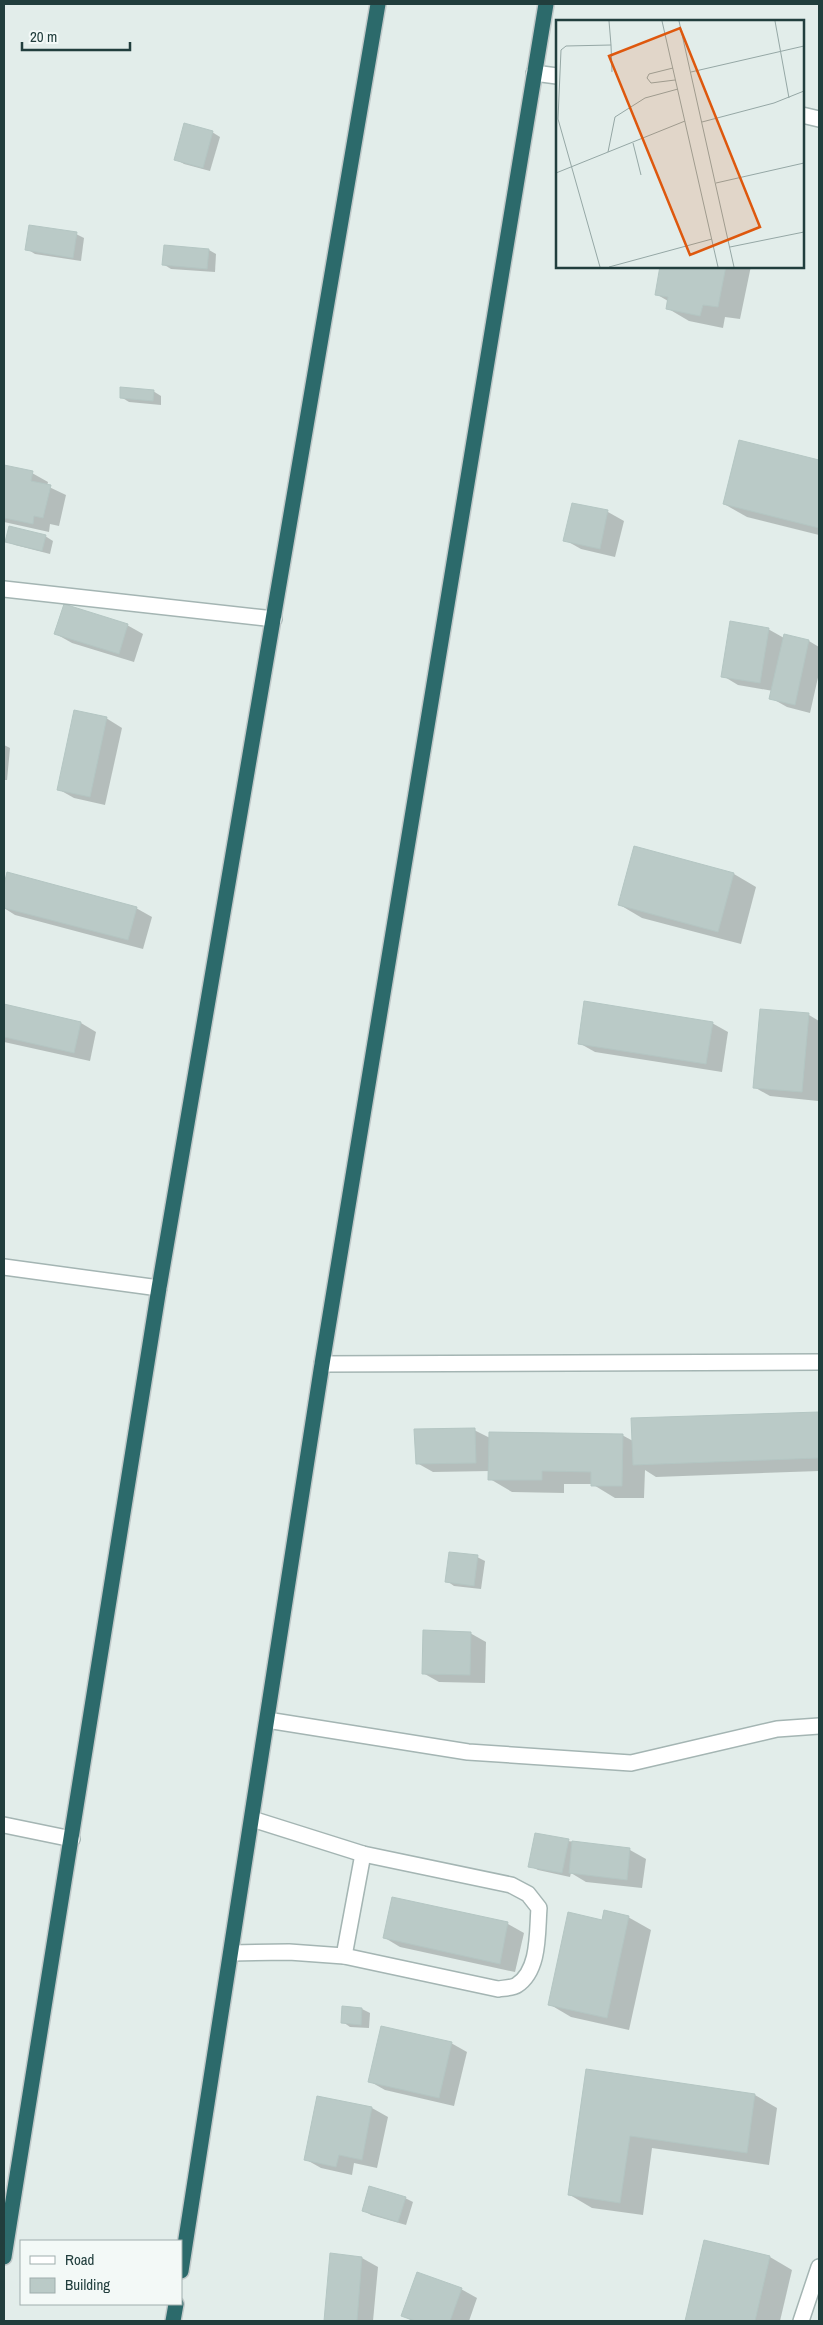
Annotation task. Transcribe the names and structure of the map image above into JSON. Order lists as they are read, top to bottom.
{
  "legend": ["Road", "Building"],
  "scale_bar": "20 m"
}
